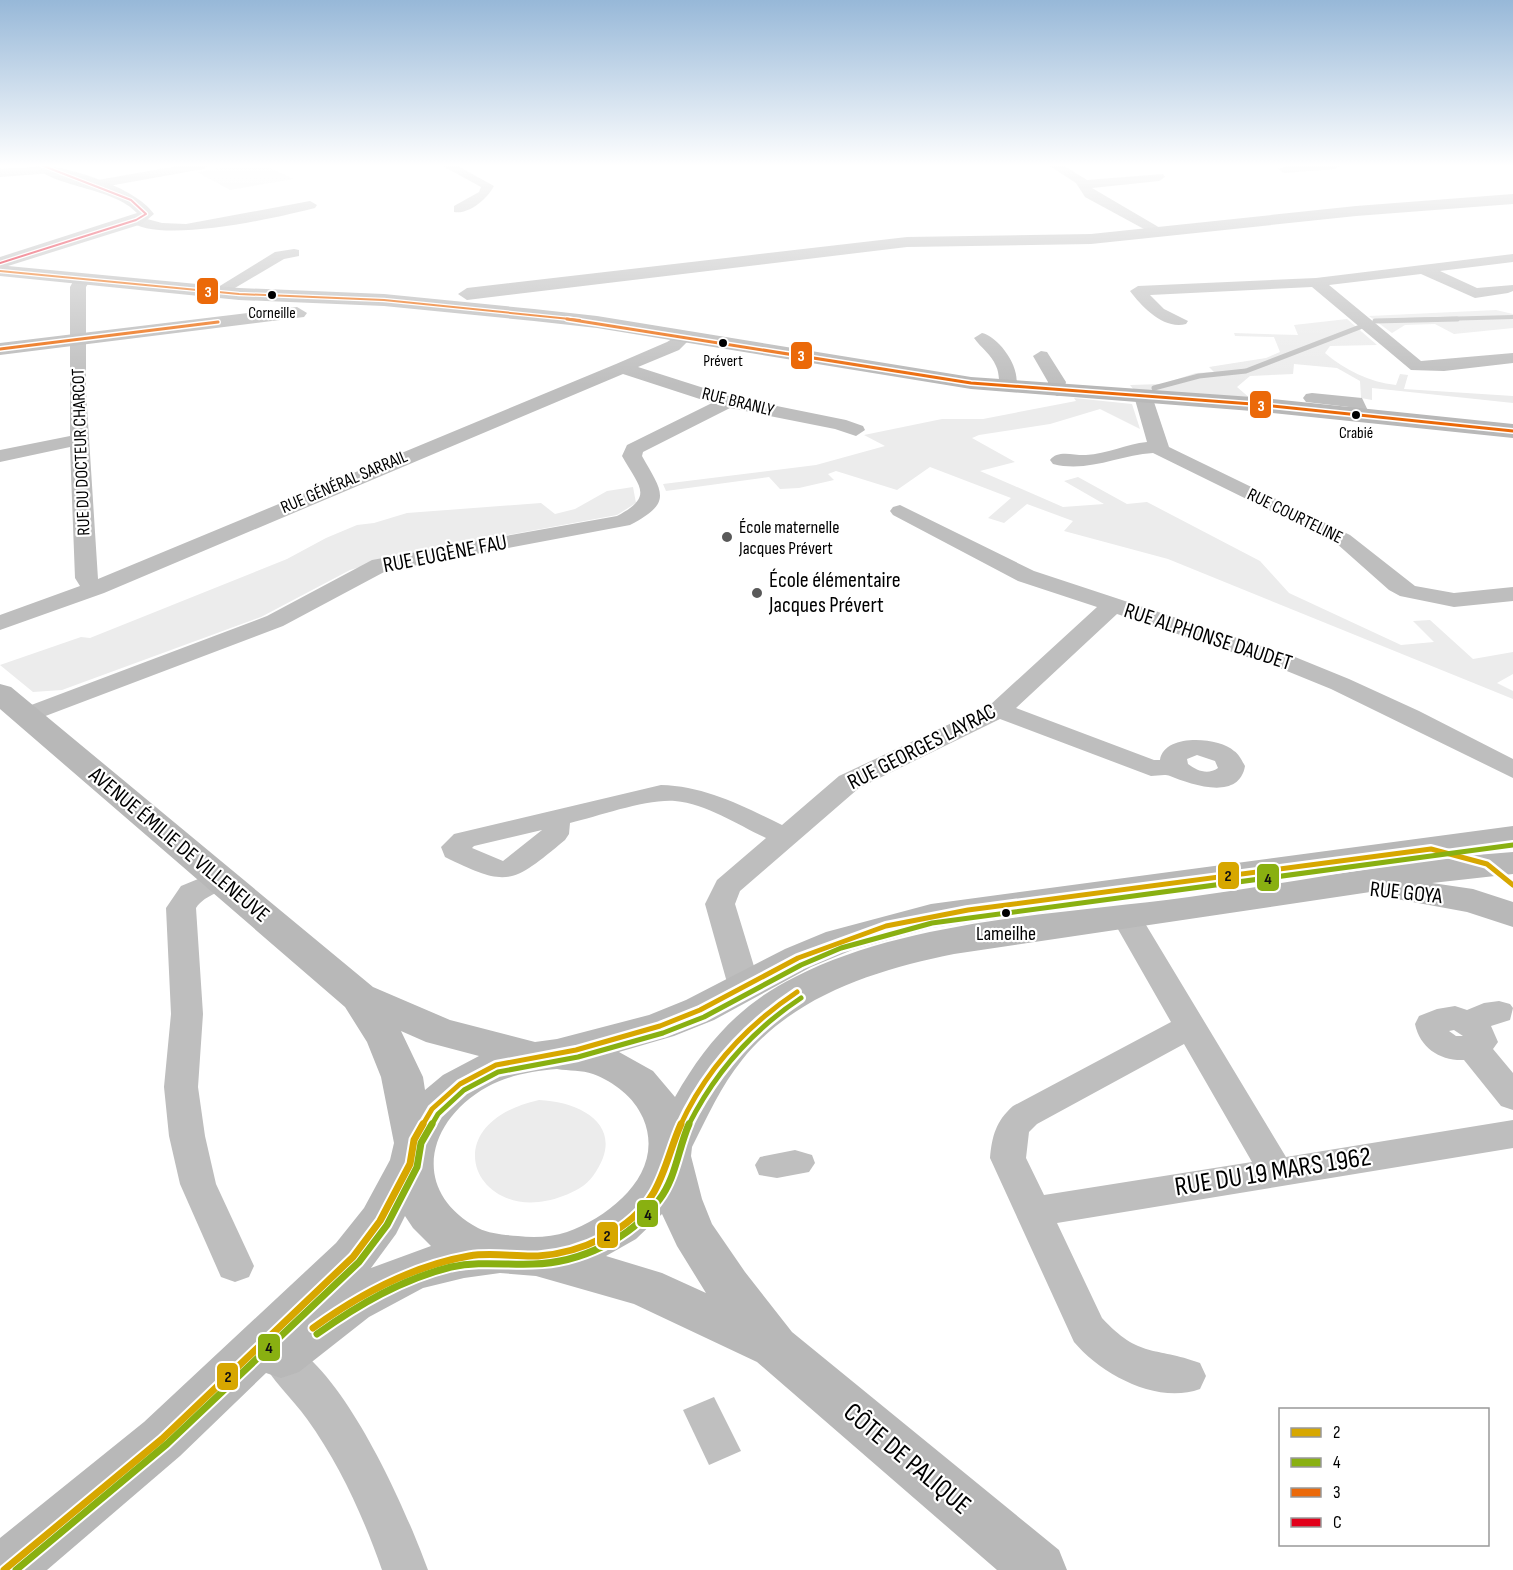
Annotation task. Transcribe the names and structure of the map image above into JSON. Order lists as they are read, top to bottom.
{
  "streets": {
    "street": [
      "RUE BRANLY",
      "RUE DU DOCTEUR CHARCOT",
      "RUE GÉNÉRAL SARRAIL",
      "RUE COURTELINE",
      "RUE EUGÈNE FAU",
      "RUE ALPHONSE DAUDET",
      "RUE GEORGES LAYRAC",
      "AVENUE ÉMILIE DE VILLENEUVE",
      "RUE GOYA",
      "RUE DU 19 MARS 1962",
      "CÔTE DE PALIQUE"
    ]
  },
  "crossings": [
    ["RUE BRANLY", "RUE GÉNÉRAL SARRAIL"],
    ["RUE BRANLY", "RUE EUGÈNE FAU"],
    ["RUE DU DOCTEUR CHARCOT", "RUE GÉNÉRAL SARRAIL"],
    ["RUE EUGÈNE FAU", "AVENUE ÉMILIE DE VILLENEUVE"],
    ["RUE ALPHONSE DAUDET", "RUE GEORGES LAYRAC"],
    ["AVENUE ÉMILIE DE VILLENEUVE", "CÔTE DE PALIQUE"]
  ],
  "places": [
    "Corneille",
    "Prévert",
    "Crabié",
    "École maternelle Jacques Prévert",
    "École élémentaire Jacques Prévert",
    "Lameilhe"
  ],
  "lines": [
    "transit line C",
    "transit line 3",
    "transit line 4",
    "transit line 2"
  ],
  "legend": [
    "2",
    "4",
    "3",
    "C"
  ]
}
